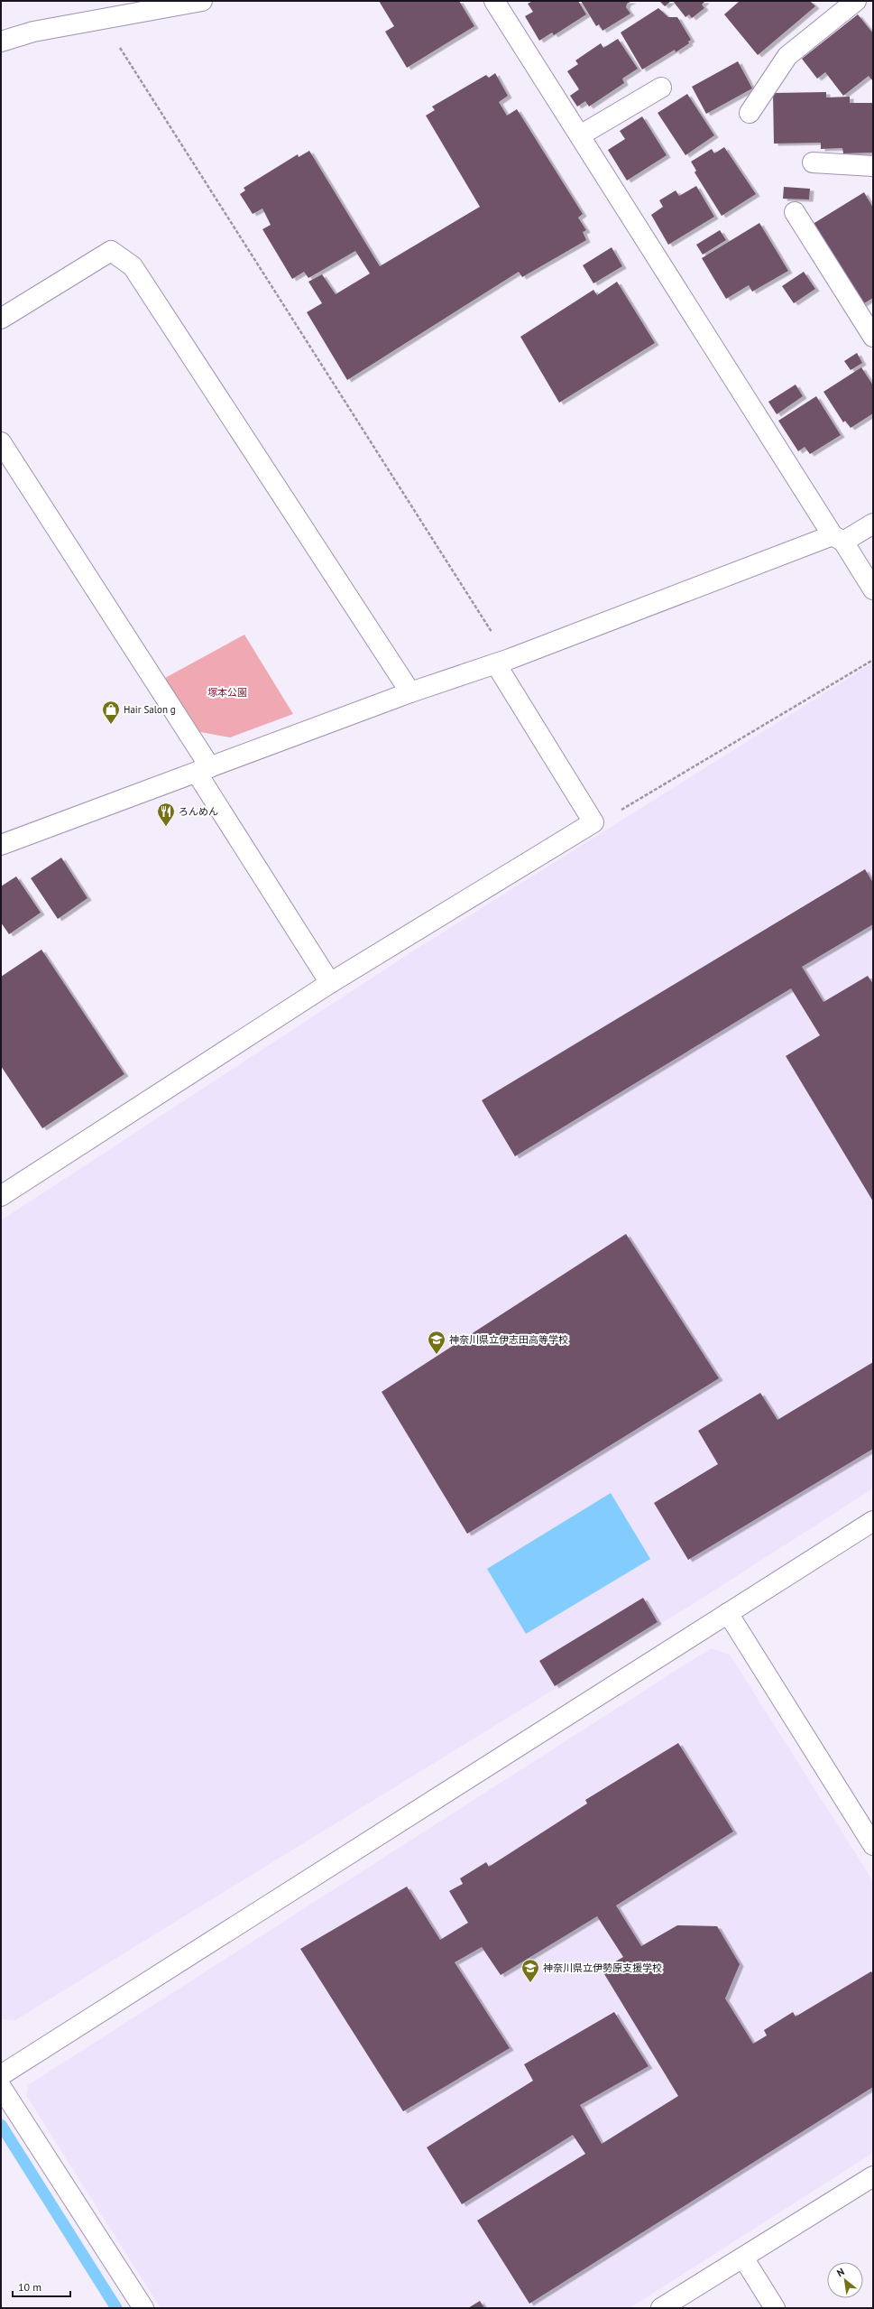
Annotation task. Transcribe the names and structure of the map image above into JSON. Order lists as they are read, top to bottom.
{
  "parks": ["塚本公園"],
  "places": {
    "shop": ["Hair Salon g"],
    "restaurant": ["ろんめん"],
    "school or university": ["神奈川県立伊志田高等学校", "神奈川県立伊勢原支援学校"]
  },
  "scale_bar": "10 m",
  "north": "top left"
}
